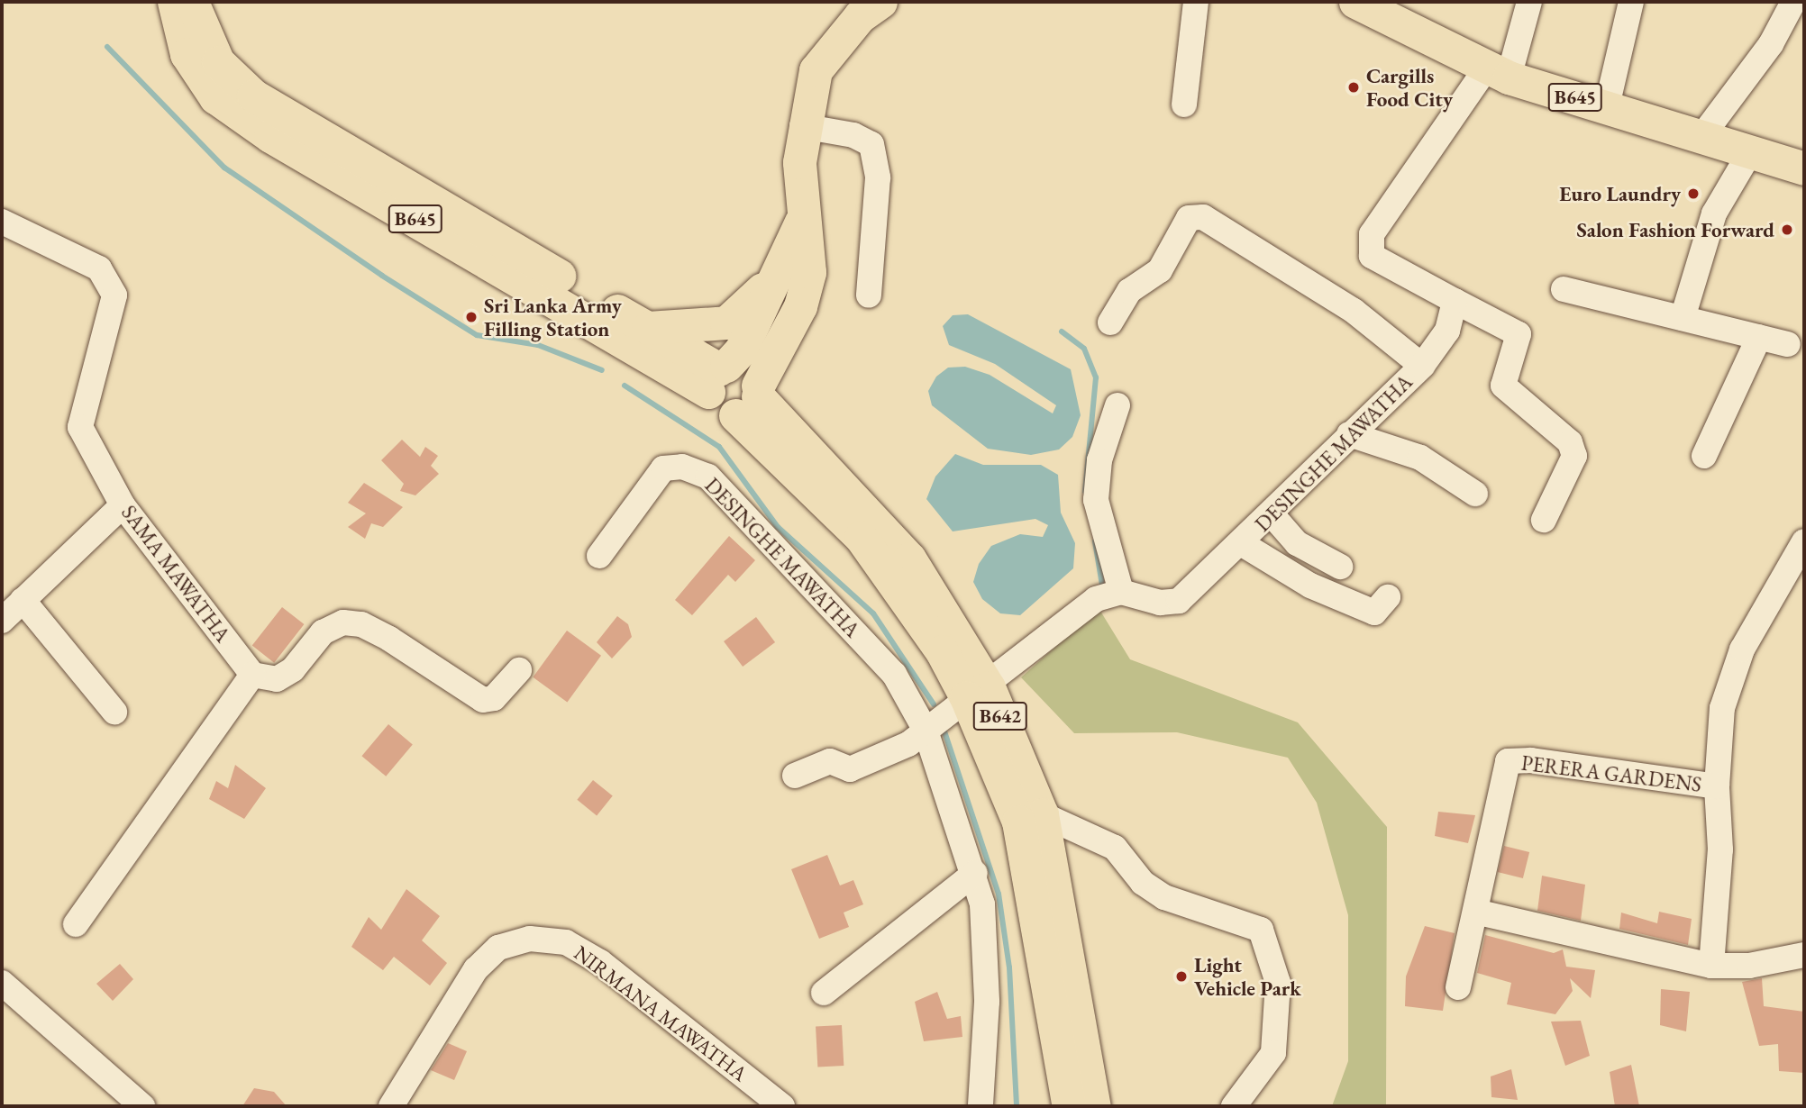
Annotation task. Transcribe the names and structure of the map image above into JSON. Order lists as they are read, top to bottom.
{
  "streets": {
    "main road": ["B645", "B642"],
    "street": [
      "DESINGHE MAWATHA",
      "SAMA MAWATHA",
      "PERERA GARDENS",
      "NIRMANA MAWATHA"
    ]
  },
  "places": [
    "Cargills Food City",
    "Euro Laundry",
    "Salon Fashion Forward",
    "Sri Lanka Army Filling Station",
    "Light Vehicle Park"
  ]
}
